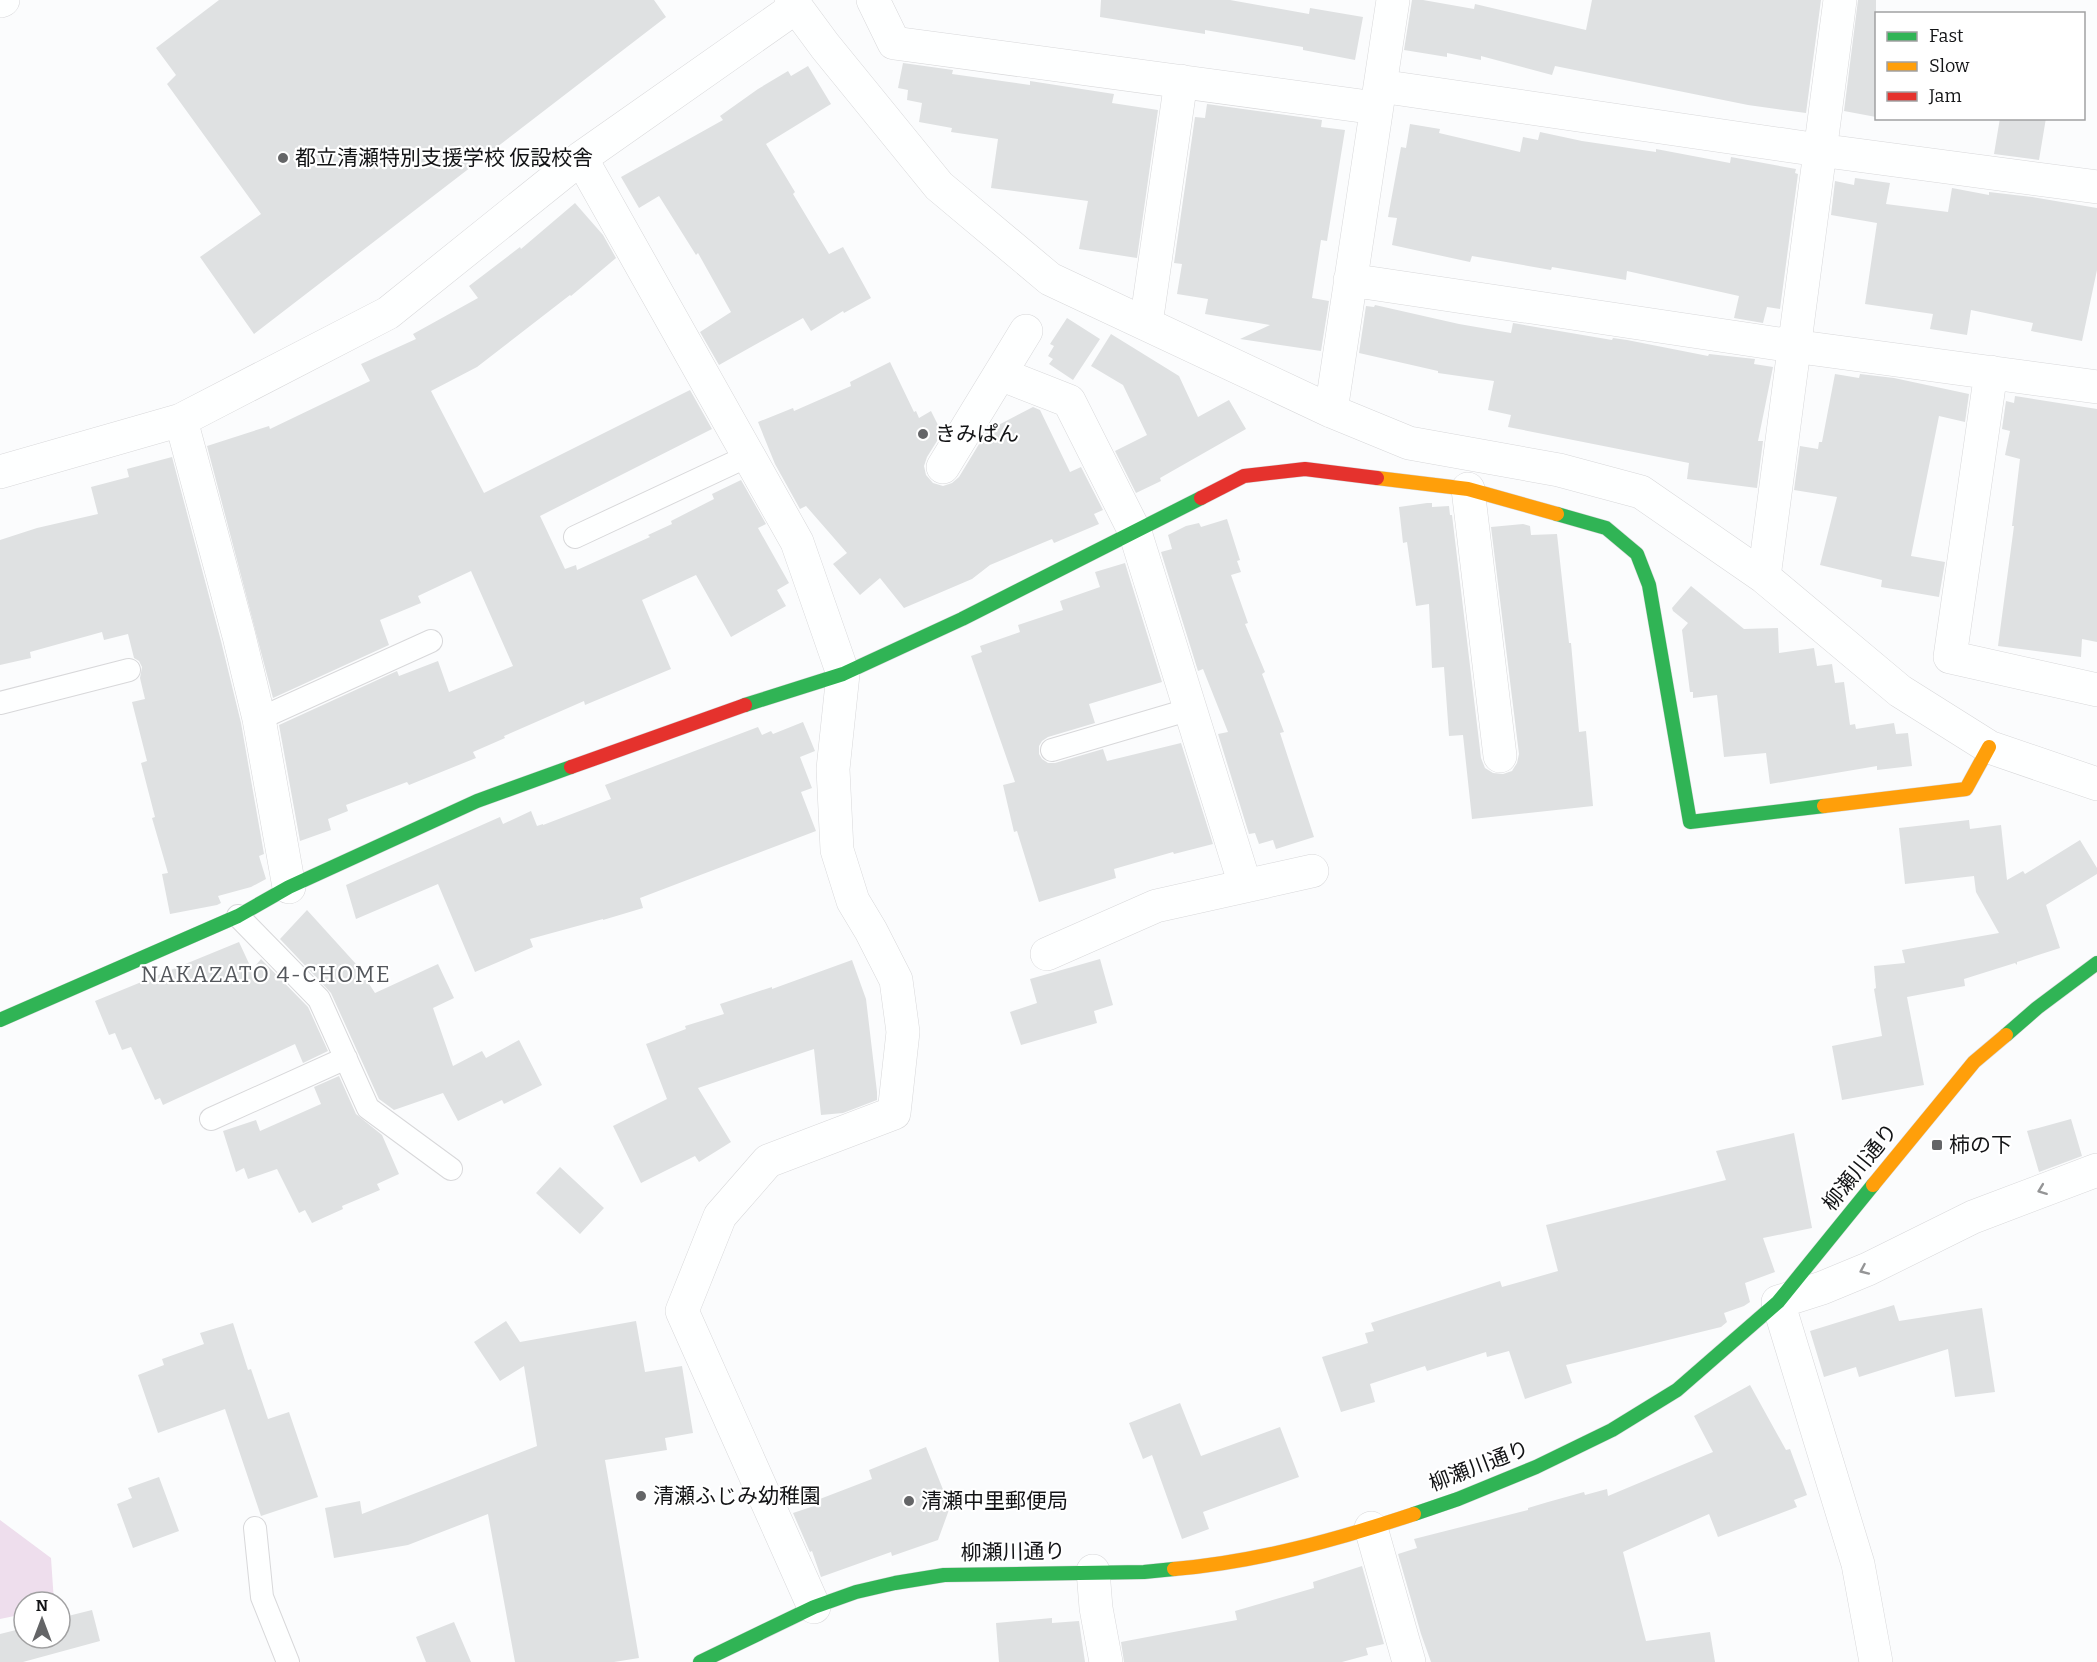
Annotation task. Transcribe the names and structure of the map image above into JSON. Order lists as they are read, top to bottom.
{
  "streets": {
    "street": ["柳瀬川通り"]
  },
  "districts": ["NAKAZATO 4-CHOME"],
  "places": {
    "other": [
      "都立清瀬特別支援学校 仮設校舎",
      "きみぱん",
      "清瀬ふじみ幼稚園",
      "清瀬中里郵便局"
    ],
    "transit": ["柿の下"]
  },
  "legend": ["Fast", "Slow", "Jam"],
  "north": "top"
}
